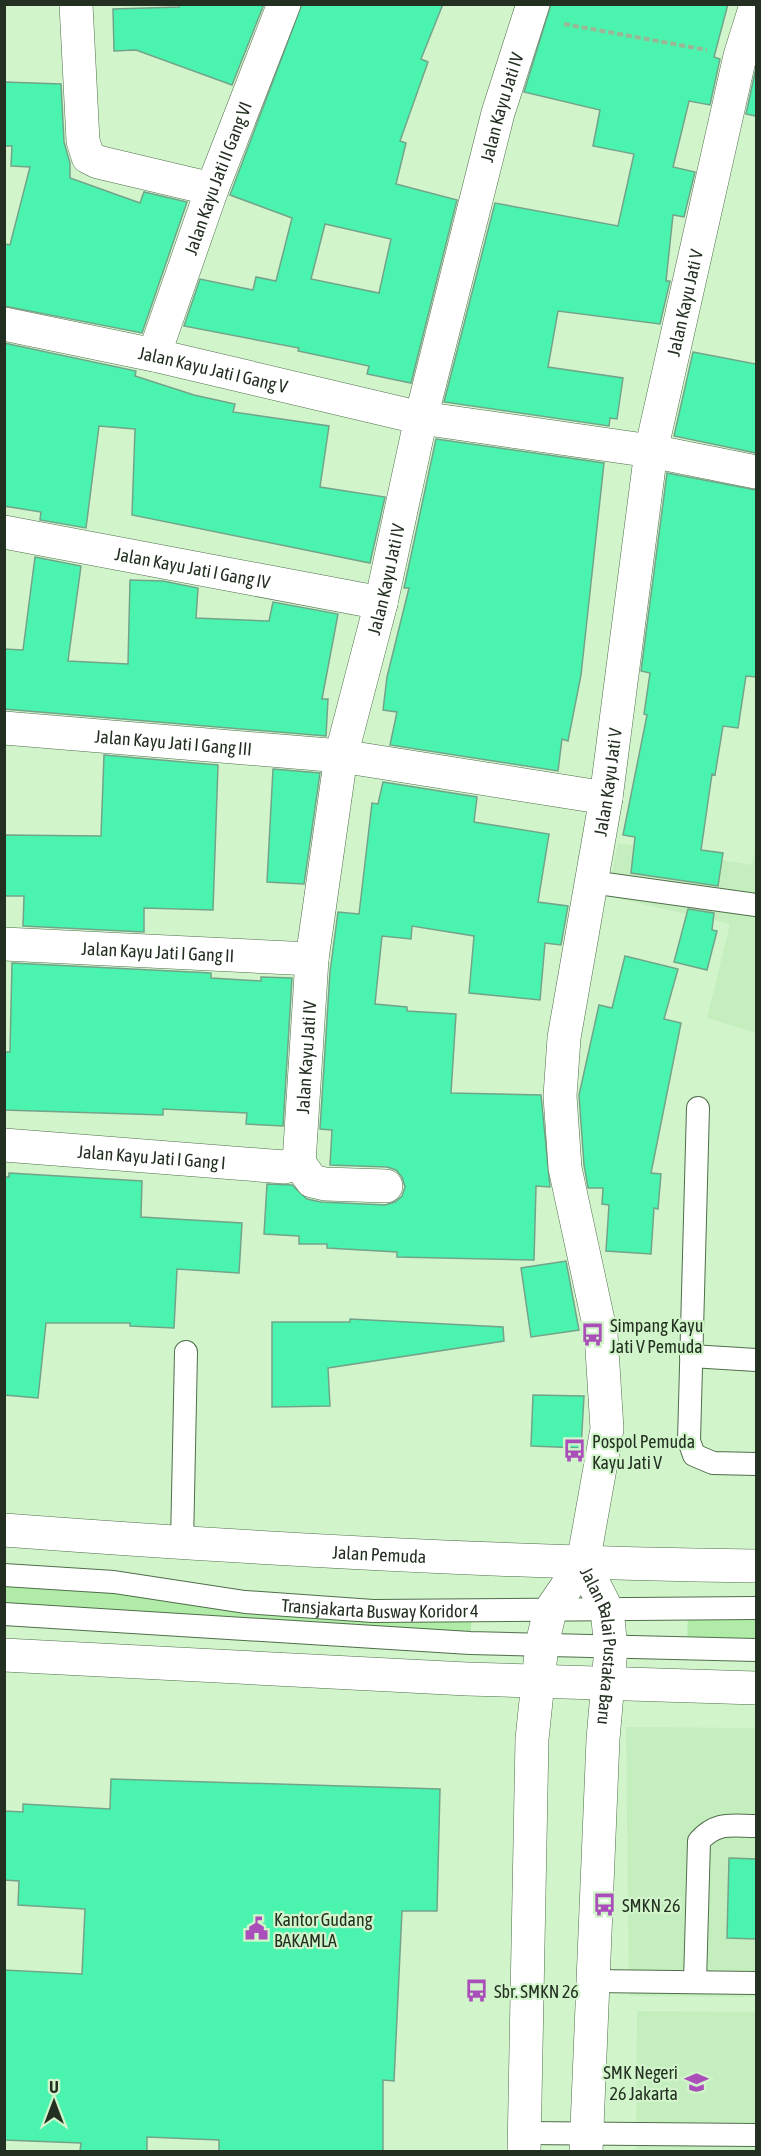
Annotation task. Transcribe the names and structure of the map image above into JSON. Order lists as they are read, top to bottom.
{
  "streets": {
    "street": [
      "Jalan Kayu Jati IV",
      "Jalan Kayu Jati II Gang VI",
      "Jalan Kayu Jati V",
      "Jalan Kayu Jati I Gang V",
      "Jalan Kayu Jati I Gang IV",
      "Jalan Kayu Jati I Gang III",
      "Jalan Kayu Jati I Gang II",
      "Jalan Kayu Jati I Gang I",
      "Jalan Pemuda",
      "Jalan Balai Pustaka Baru"
    ],
    "lane": ["Transjakarta Busway Koridor 4"]
  },
  "crossings": [
    ["Jalan Kayu Jati IV", "Jalan Kayu Jati I Gang V"],
    ["Jalan Kayu Jati IV", "Jalan Kayu Jati I Gang IV"],
    ["Jalan Kayu Jati IV", "Jalan Kayu Jati I Gang III"],
    ["Jalan Kayu Jati IV", "Jalan Kayu Jati I Gang II"],
    ["Jalan Kayu Jati IV", "Jalan Kayu Jati I Gang I"],
    ["Jalan Kayu Jati II Gang VI", "Jalan Kayu Jati I Gang V"],
    ["Jalan Kayu Jati V", "Jalan Kayu Jati I Gang V"],
    ["Jalan Kayu Jati V", "Jalan Kayu Jati I Gang III"],
    ["Jalan Kayu Jati V", "Jalan Pemuda"],
    ["Jalan Kayu Jati V", "Jalan Balai Pustaka Baru"],
    ["Jalan Pemuda", "Jalan Balai Pustaka Baru"],
    ["Transjakarta Busway Koridor 4", "Jalan Balai Pustaka Baru"]
  ],
  "places": {
    "bus stop": [
      "Simpang Kayu Jati V Pemuda",
      "Pospol Pemuda Kayu Jati V",
      "SMKN 26",
      "Sbr. SMKN 26"
    ],
    "public building": ["Kantor Gudang BAKAMLA"],
    "school or university": ["SMK Negeri 26 Jakarta"]
  },
  "north": "top"
}
